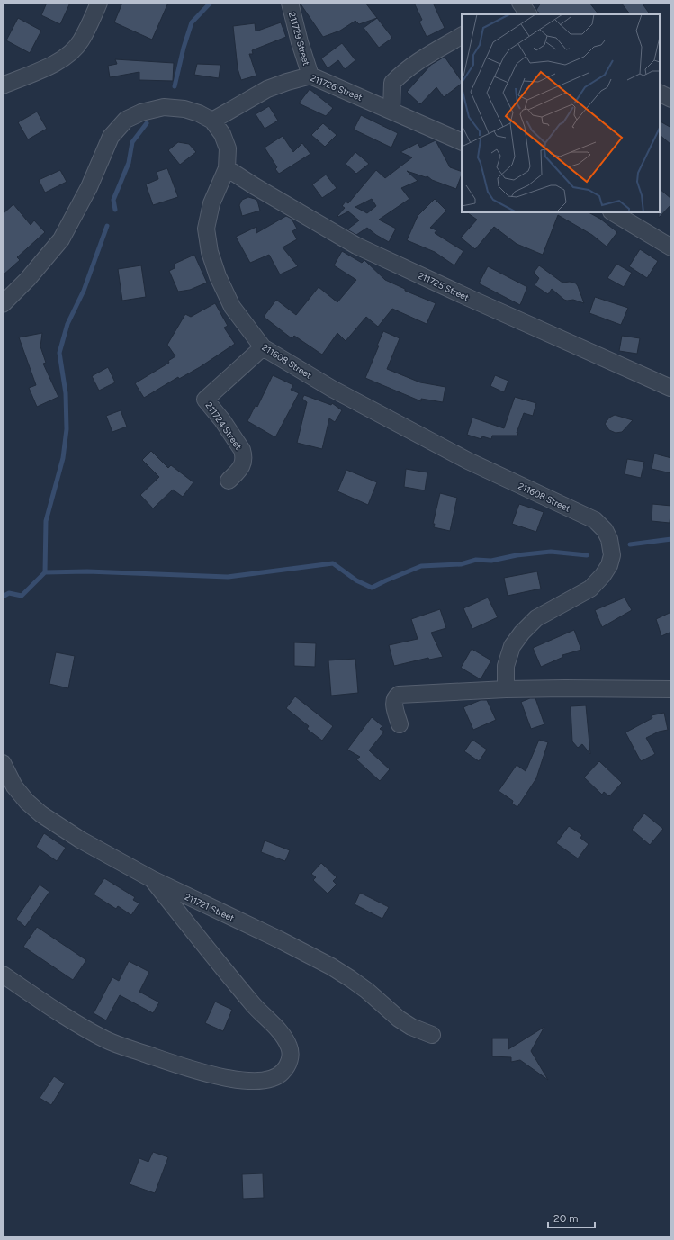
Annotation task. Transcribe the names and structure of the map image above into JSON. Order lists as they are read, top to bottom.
{
  "streets": {
    "street": [
      "211729 Street",
      "211726 Street",
      "211725 Street",
      "211608 Street",
      "211724 Street",
      "211721 Street"
    ]
  },
  "crossings": [
    ["211729 Street", "211726 Street"],
    ["211726 Street", "211608 Street"],
    ["211725 Street", "211608 Street"],
    ["211608 Street", "211724 Street"]
  ],
  "scale_bar": "20 m"
}
